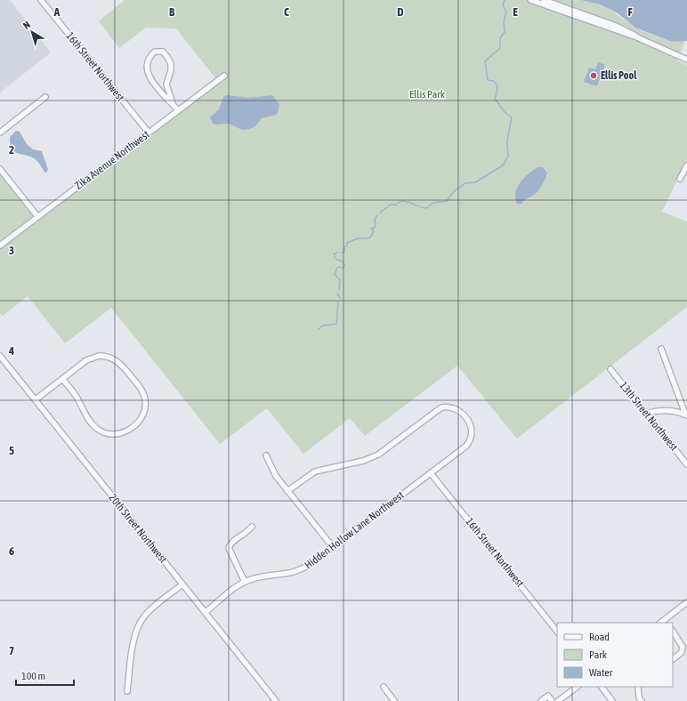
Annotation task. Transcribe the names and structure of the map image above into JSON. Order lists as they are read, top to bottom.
{
  "streets": {
    "street": [
      "16th Street Northwest",
      "Zika Avenue Northwest",
      "13th Street Northwest",
      "20th Street Northwest",
      "Hidden Hollow Lane Northwest"
    ]
  },
  "crossings": [
    ["16th Street Northwest", "Zika Avenue Northwest"],
    ["16th Street Northwest", "Hidden Hollow Lane Northwest"],
    ["20th Street Northwest", "Hidden Hollow Lane Northwest"]
  ],
  "parks": ["Ellis Park"],
  "places": ["Ellis Pool"],
  "legend": ["Road", "Park", "Water"],
  "scale_bar": "100 m",
  "north": "top left",
  "grid": {
    "columns": [
      "A",
      "B",
      "C",
      "D",
      "E",
      "F"
    ],
    "rows": [
      "2",
      "3",
      "4",
      "5",
      "6",
      "7"
    ]
  }
}
